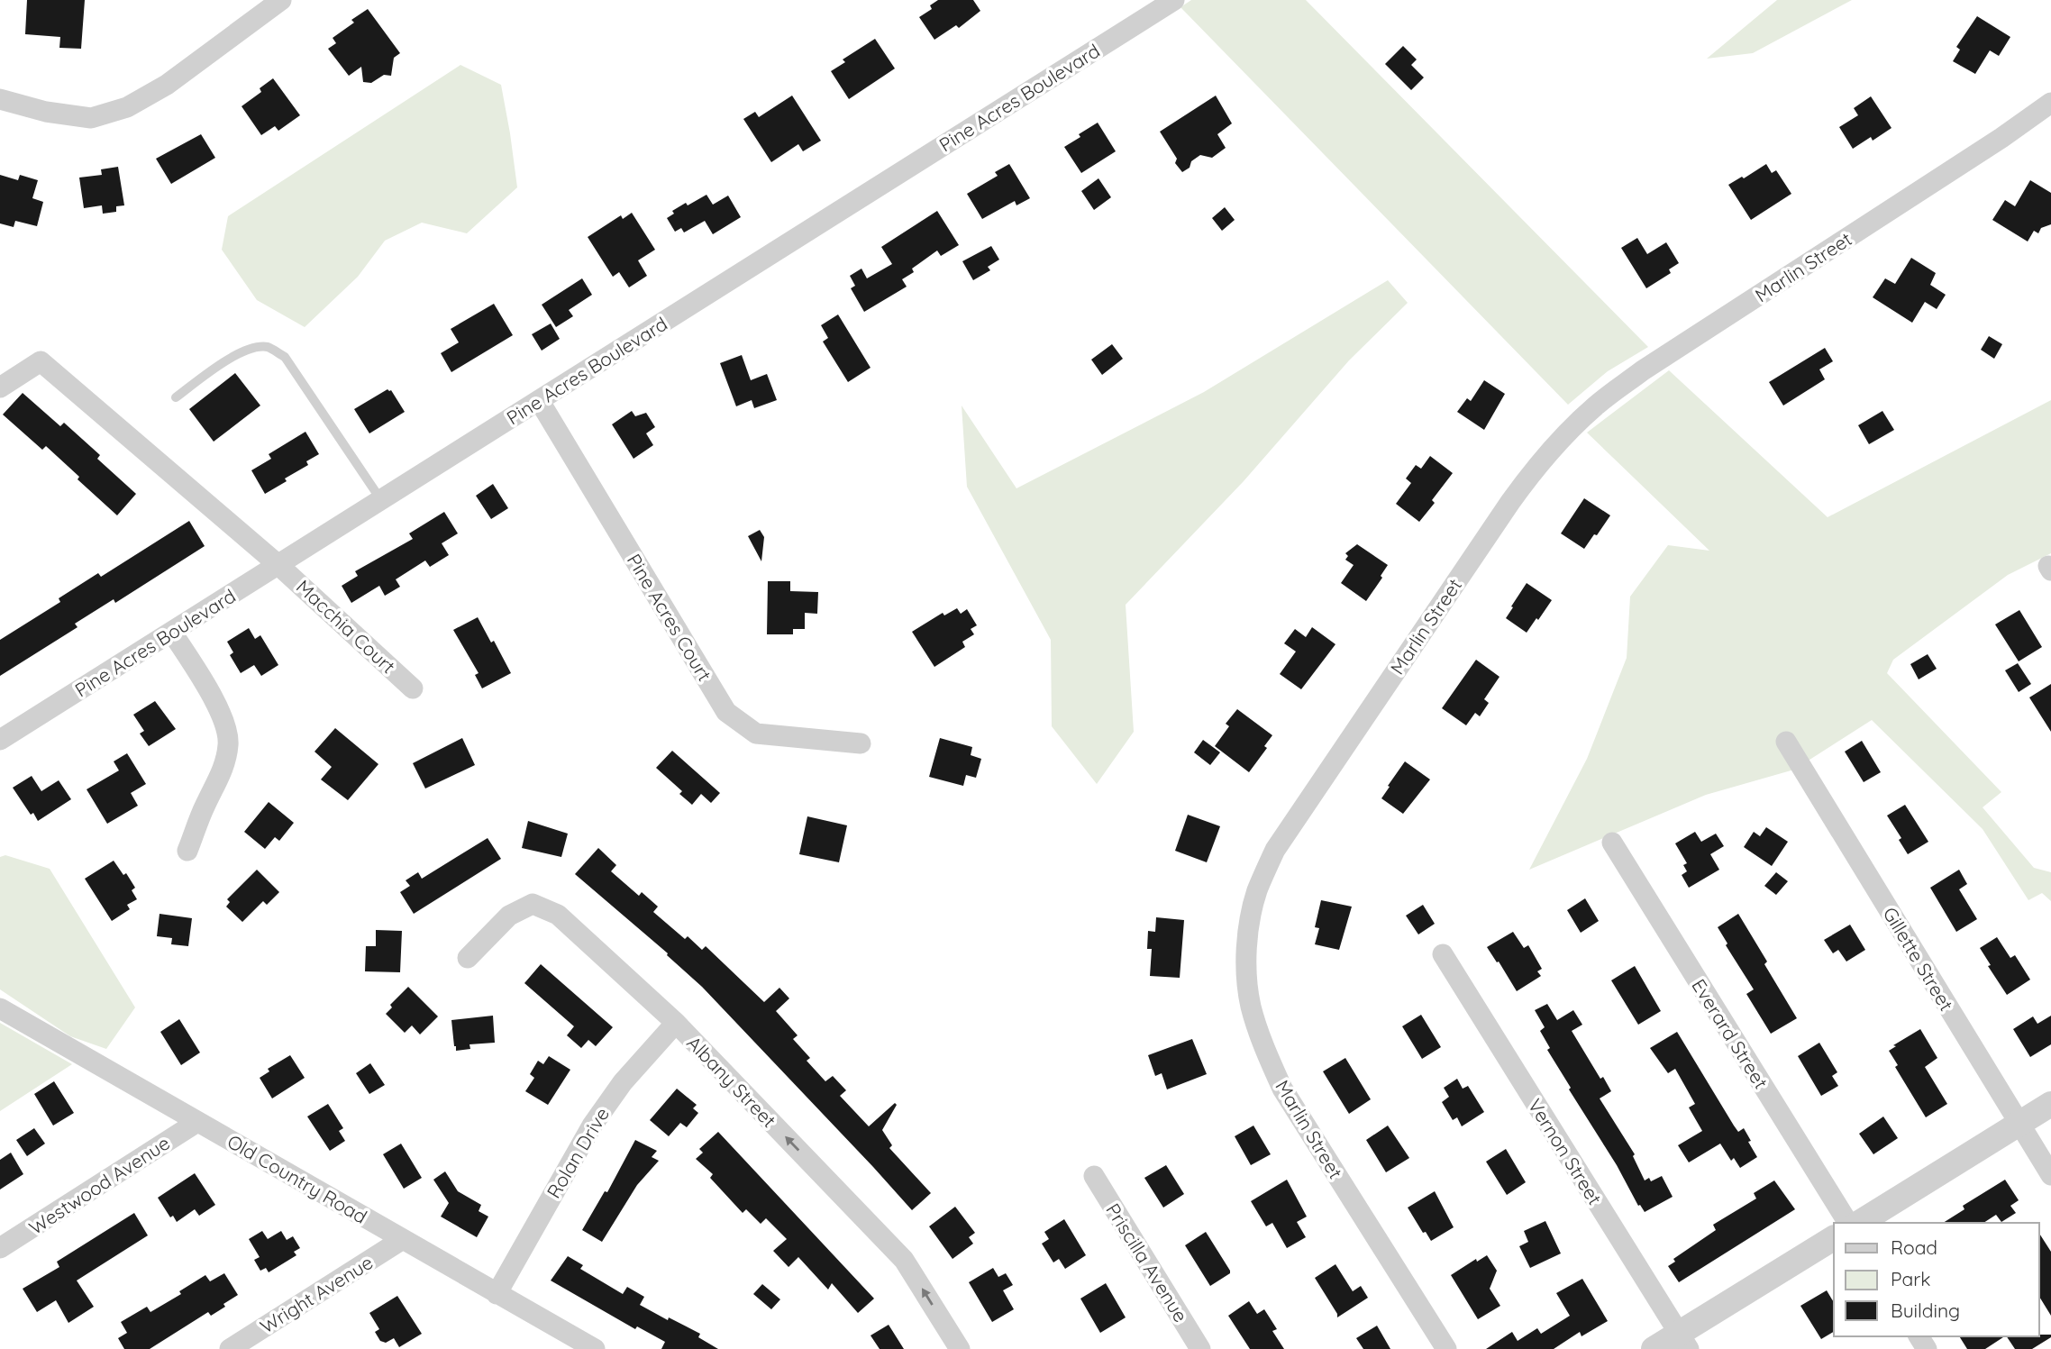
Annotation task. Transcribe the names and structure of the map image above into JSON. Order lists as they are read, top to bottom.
{
  "streets": {
    "street": [
      "Pine Acres Boulevard",
      "Marlin Street",
      "Pine Acres Court",
      "Macchia Court",
      "Gillette Street",
      "Everard Street",
      "Albany Street",
      "Vernon Street",
      "Rolan Drive",
      "Old Country Road",
      "Westwood Avenue",
      "Priscilla Avenue",
      "Wright Avenue"
    ]
  },
  "crossings": [
    ["Pine Acres Boulevard", "Pine Acres Court"],
    ["Pine Acres Boulevard", "Macchia Court"],
    ["Albany Street", "Rolan Drive"],
    ["Rolan Drive", "Old Country Road"],
    ["Old Country Road", "Westwood Avenue"],
    ["Old Country Road", "Wright Avenue"]
  ],
  "one_way": ["Albany Street"],
  "legend": ["Road", "Park", "Building"]
}
